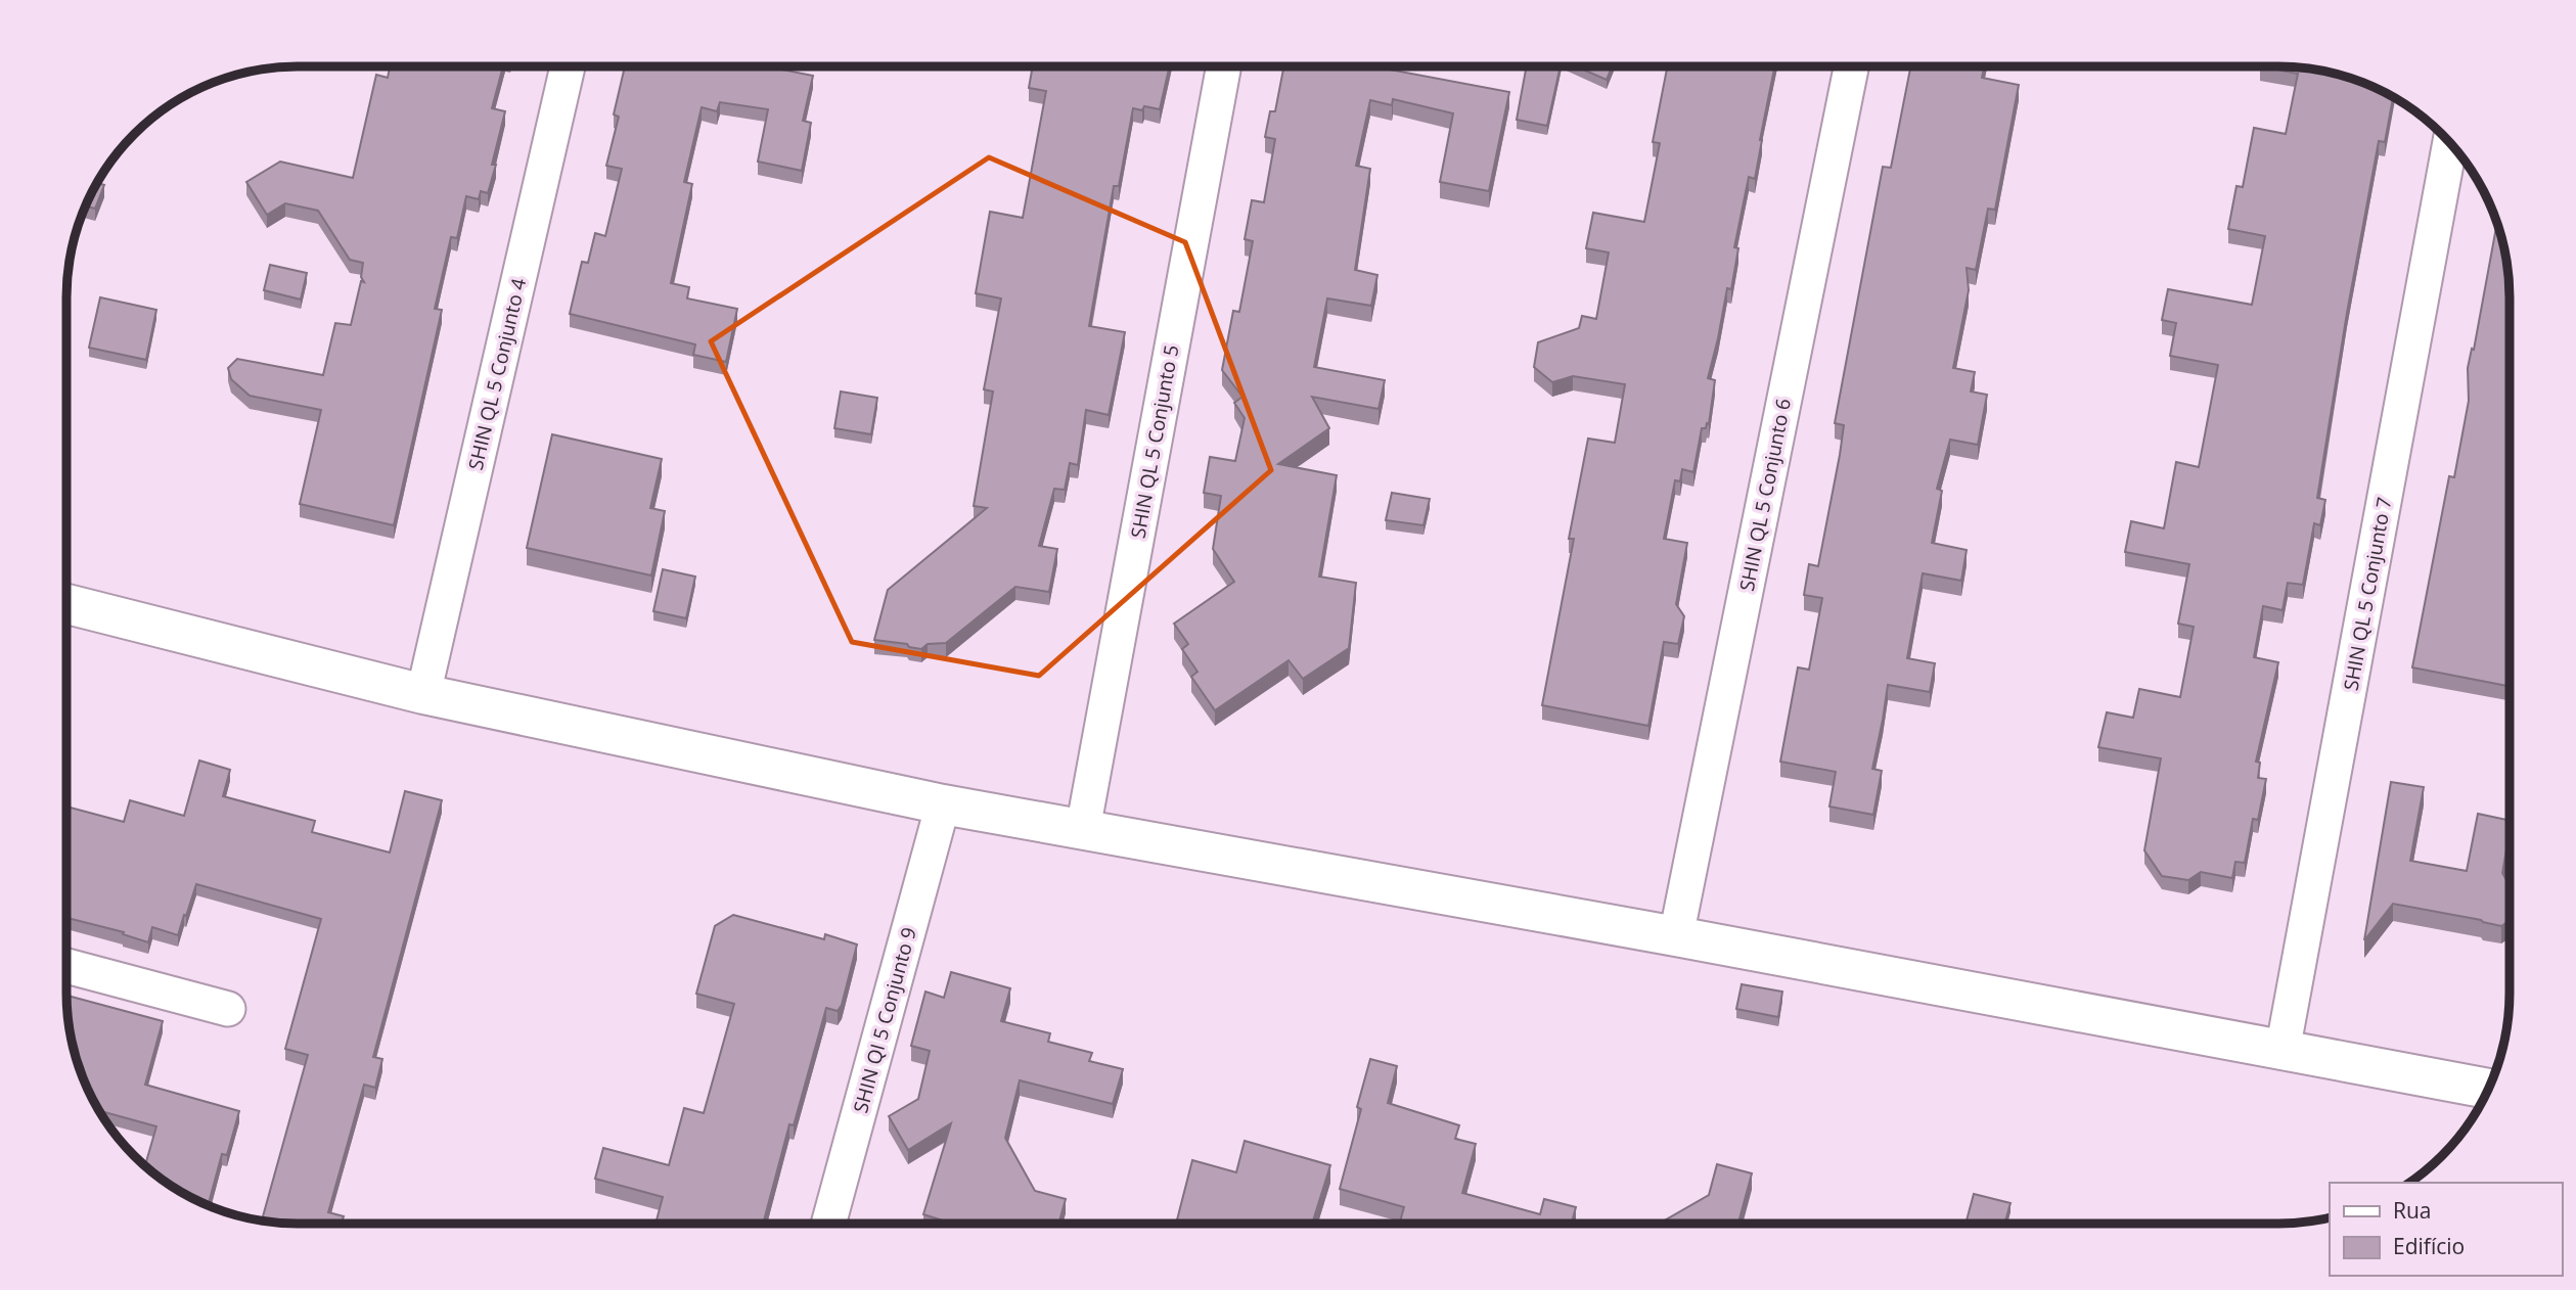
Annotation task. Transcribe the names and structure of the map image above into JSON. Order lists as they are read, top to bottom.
{
  "streets": {
    "street": [
      "SHIN QL 5 Conjunto 4",
      "SHIN QL 5 Conjunto 5",
      "SHIN QL 5 Conjunto 6",
      "SHIN QL 5 Conjunto 7",
      "SHIN QI 5 Conjunto 9"
    ]
  },
  "legend": ["Rua", "Edifício"]
}
